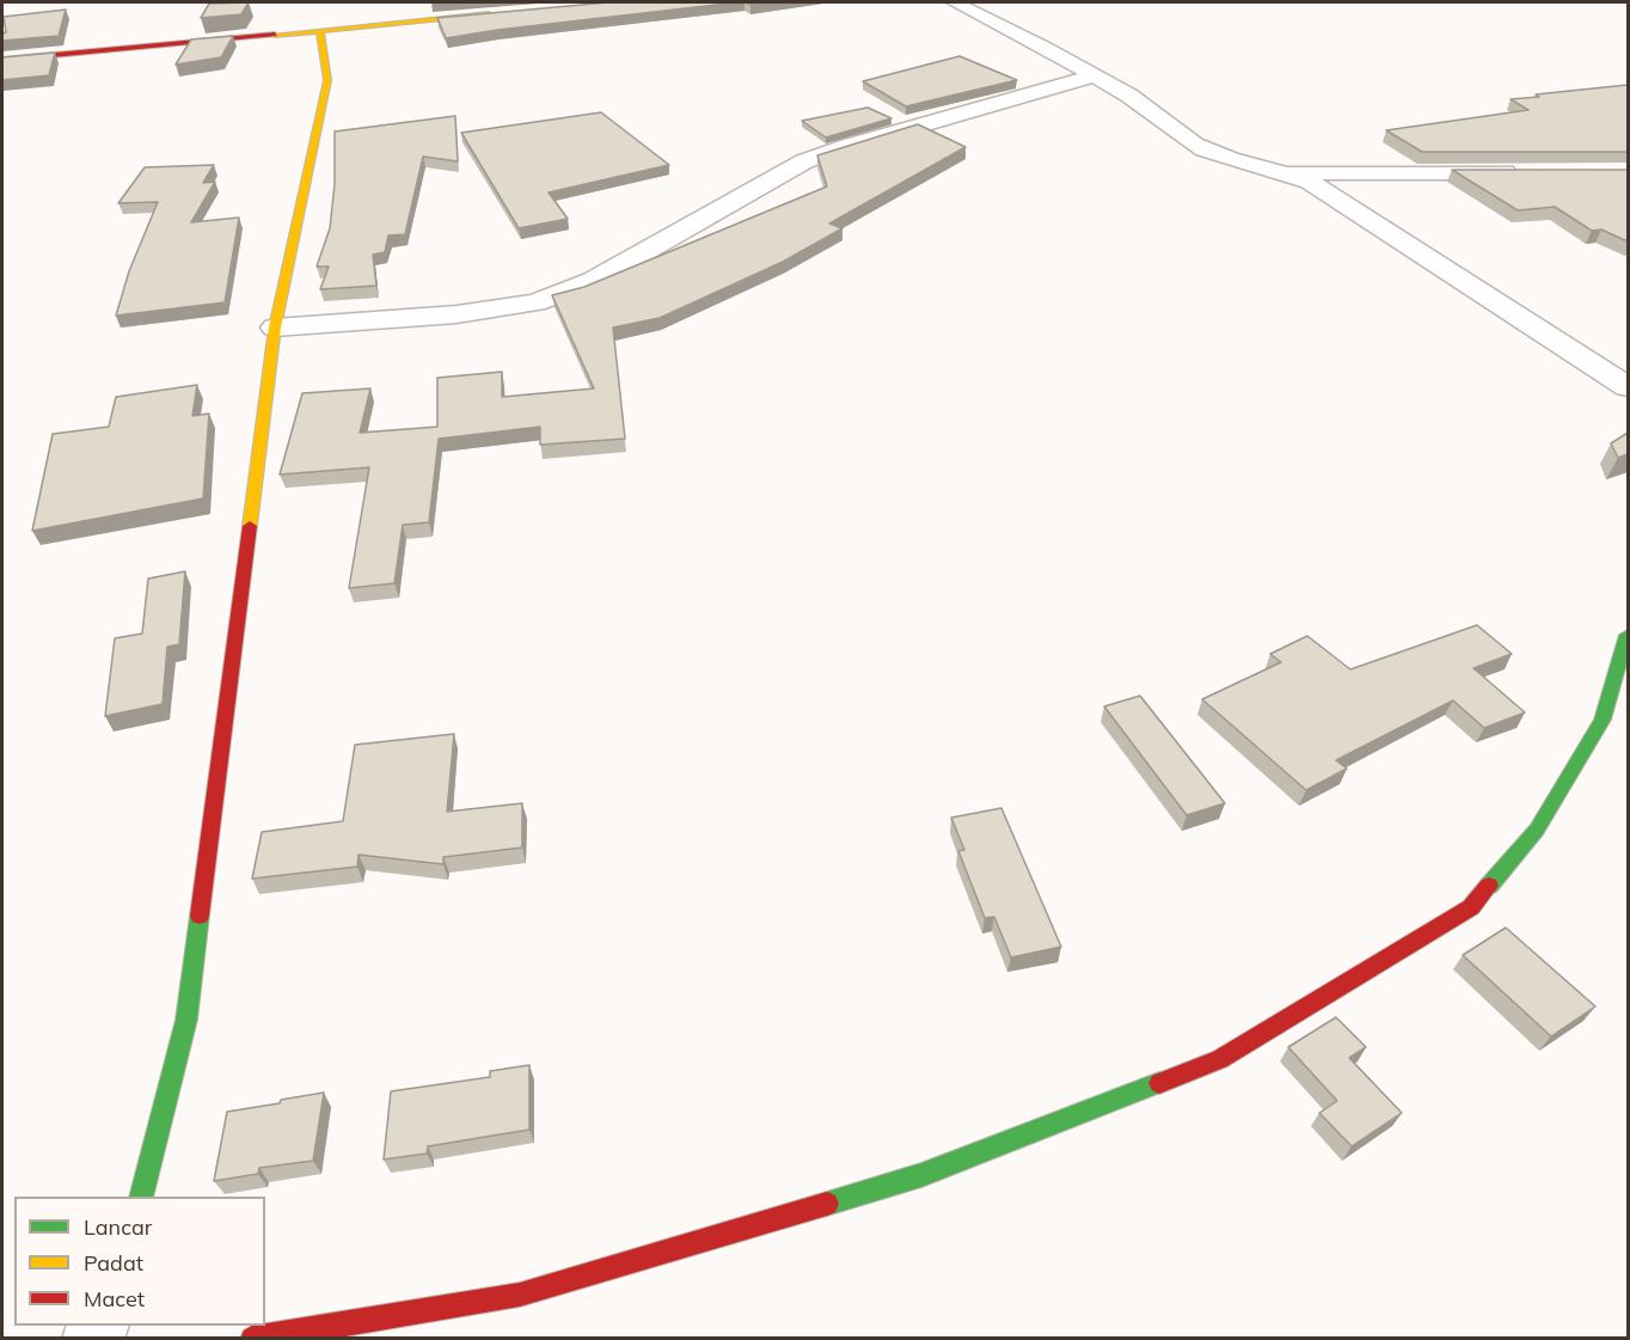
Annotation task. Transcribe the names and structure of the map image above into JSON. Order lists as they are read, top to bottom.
{
  "legend": ["Lancar", "Padat", "Macet"]
}
